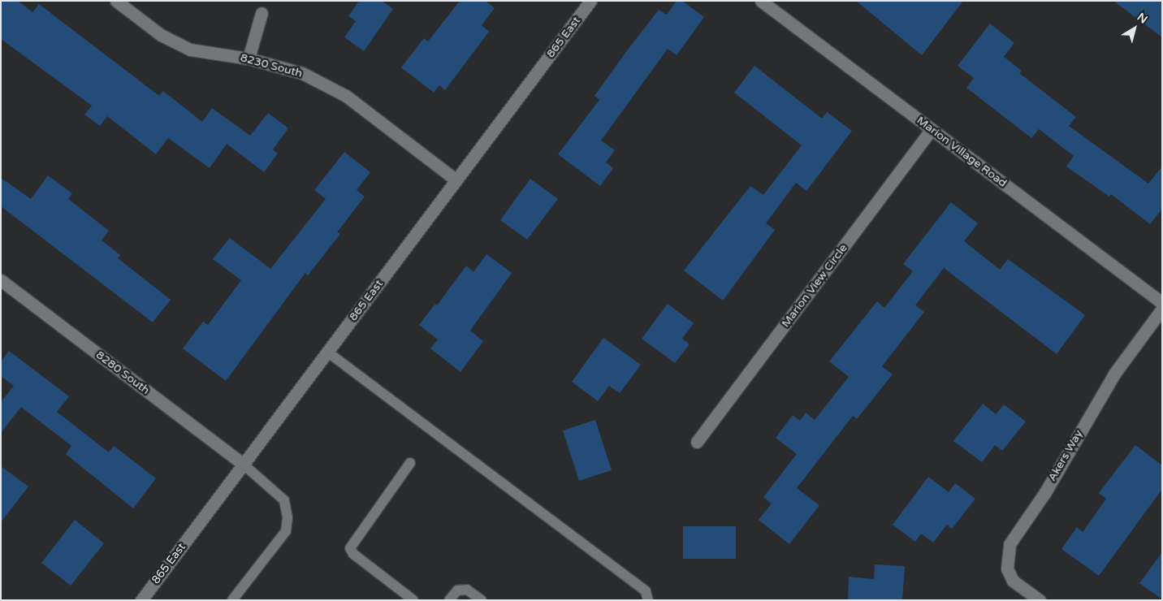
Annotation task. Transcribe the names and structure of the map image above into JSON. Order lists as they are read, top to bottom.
{
  "streets": {
    "street": [
      "865 East",
      "8230 South",
      "Marion Village Road",
      "Marion View Circle",
      "8280 South",
      "Akers Way"
    ]
  },
  "crossings": [
    ["865 East", "8230 South"],
    ["865 East", "8280 South"],
    ["Marion Village Road", "Marion View Circle"]
  ],
  "north": "top right"
}
